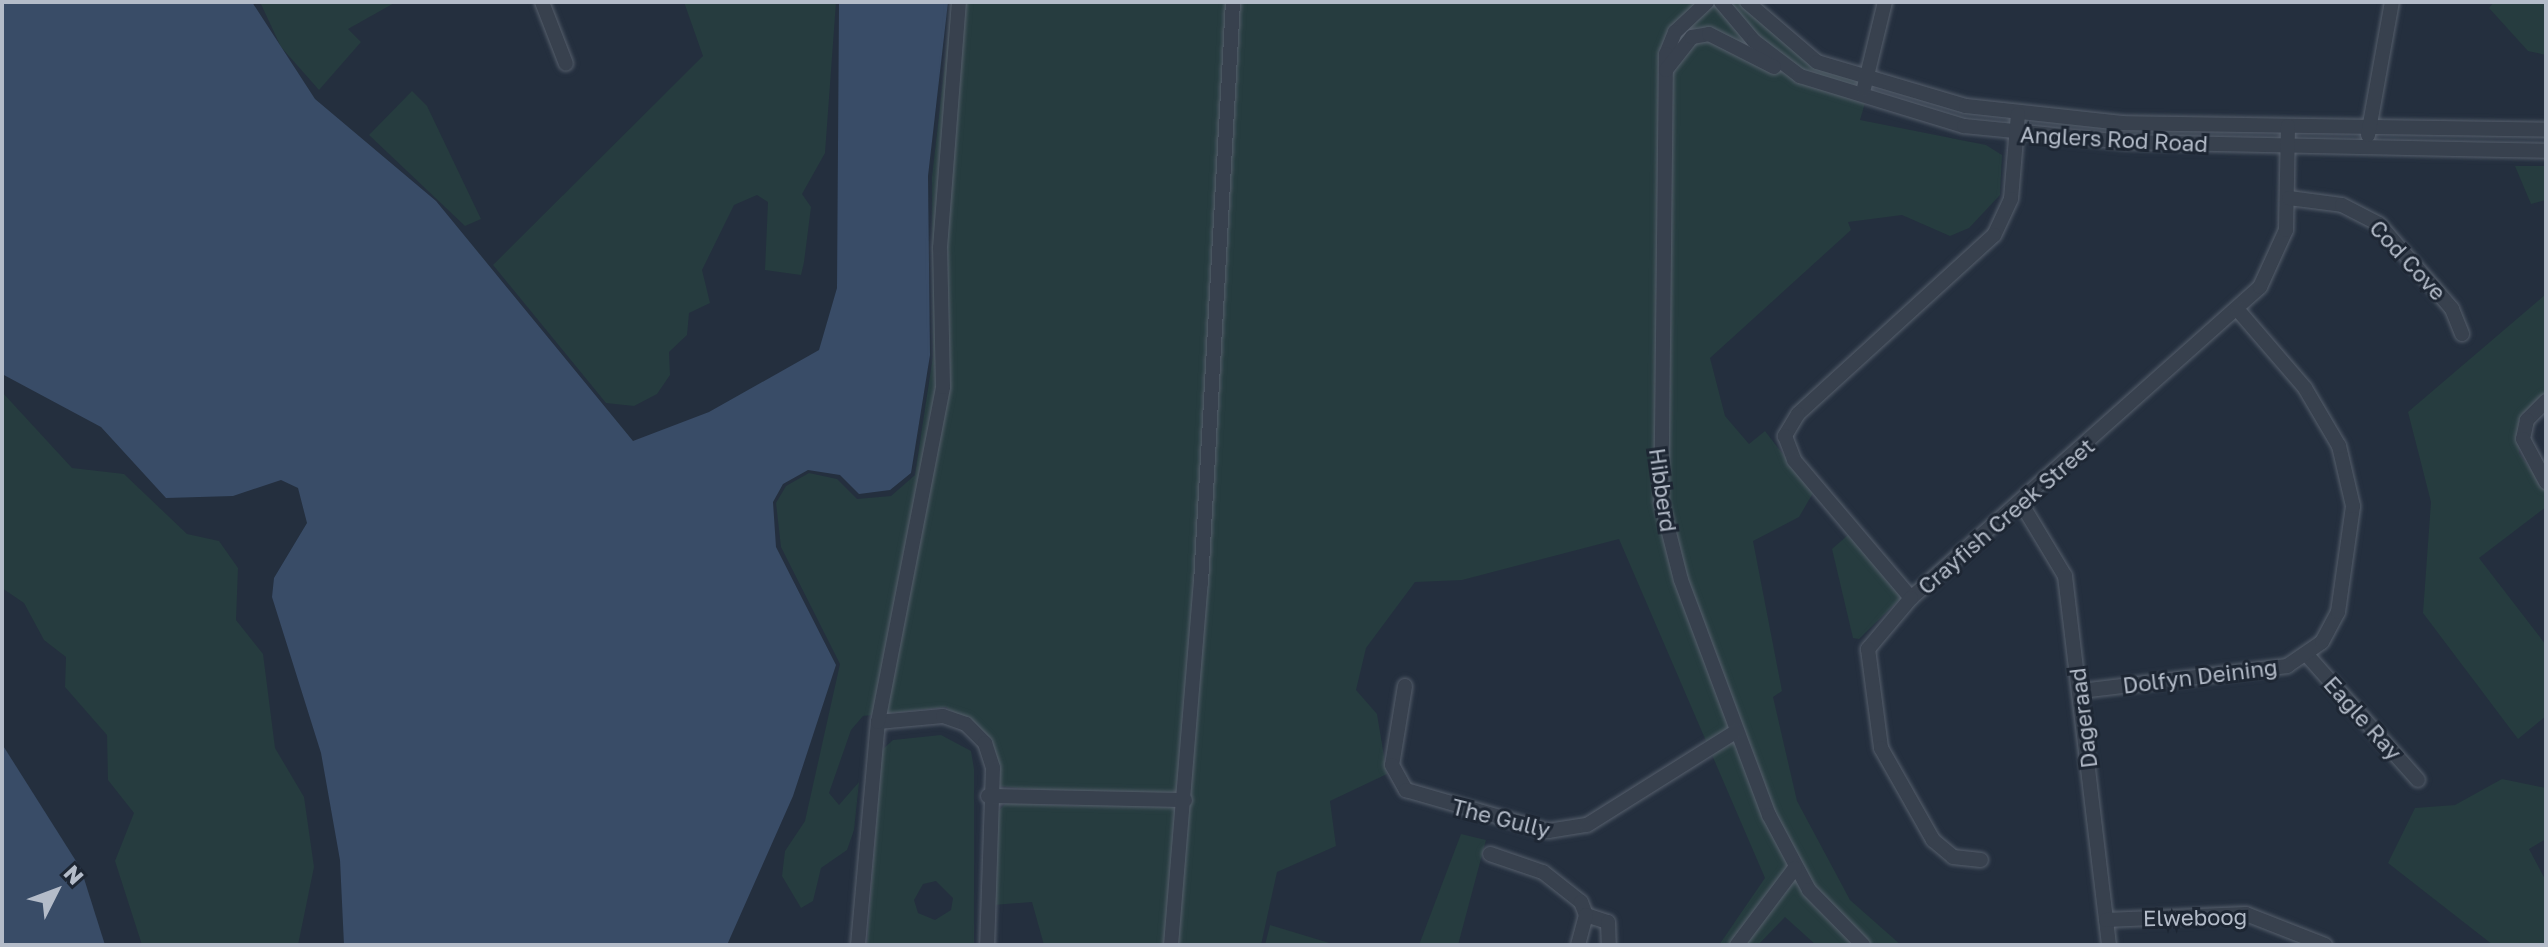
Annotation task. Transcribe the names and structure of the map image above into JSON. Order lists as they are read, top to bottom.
{
  "streets": {
    "street": [
      "Anglers Rod Road",
      "Cod Cove",
      "Hibberd",
      "Crayfish Creek Street",
      "Dolfyn Deining",
      "Dageraad",
      "Eagle Ray",
      "The Gully",
      "Elweboog"
    ]
  },
  "crossings": [
    ["Anglers Rod Road", "Crayfish Creek Street"],
    ["Cod Cove", "Crayfish Creek Street"],
    ["Hibberd", "The Gully"],
    ["Crayfish Creek Street", "Dolfyn Deining"],
    ["Crayfish Creek Street", "Dageraad"],
    ["Dolfyn Deining", "Dageraad"],
    ["Dolfyn Deining", "Eagle Ray"],
    ["Dageraad", "Elweboog"]
  ],
  "north": "top right"
}
